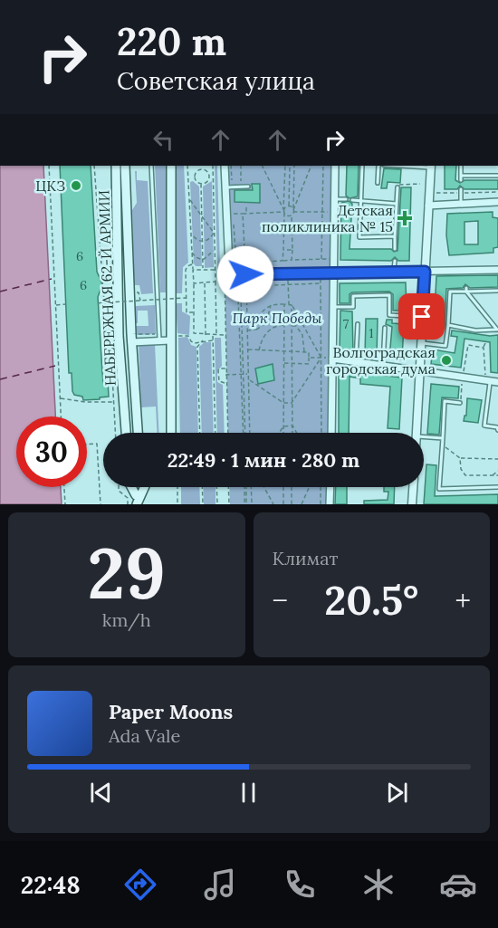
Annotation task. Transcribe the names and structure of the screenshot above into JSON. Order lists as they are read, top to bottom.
{
  "streets": {
    "main road": ["НАБЕРЕЖНАЯ 62-Й АРМИИ"]
  },
  "parks": ["Парк Победы"],
  "places": {
    "other": ["ЦКЗ", "Волгоградская городская дума"],
    "health": ["Детская поликлиника № 15"]
  },
  "house_numbers": [
    "6",
    "6",
    "7",
    "1"
  ],
  "page": {
    "turn": ["220 m", "Советская улица"],
    "limit": "30",
    "trip": "22:49 · 1 мин · 280 m",
    "tile": [
      ["29", "km/h"],
      "Климат"
    ],
    "heat": ["−", "20.5°", "+"],
    "song": ["Paper Moons", "Ada Vale"],
    "tabs": "22:48"
  }
}
